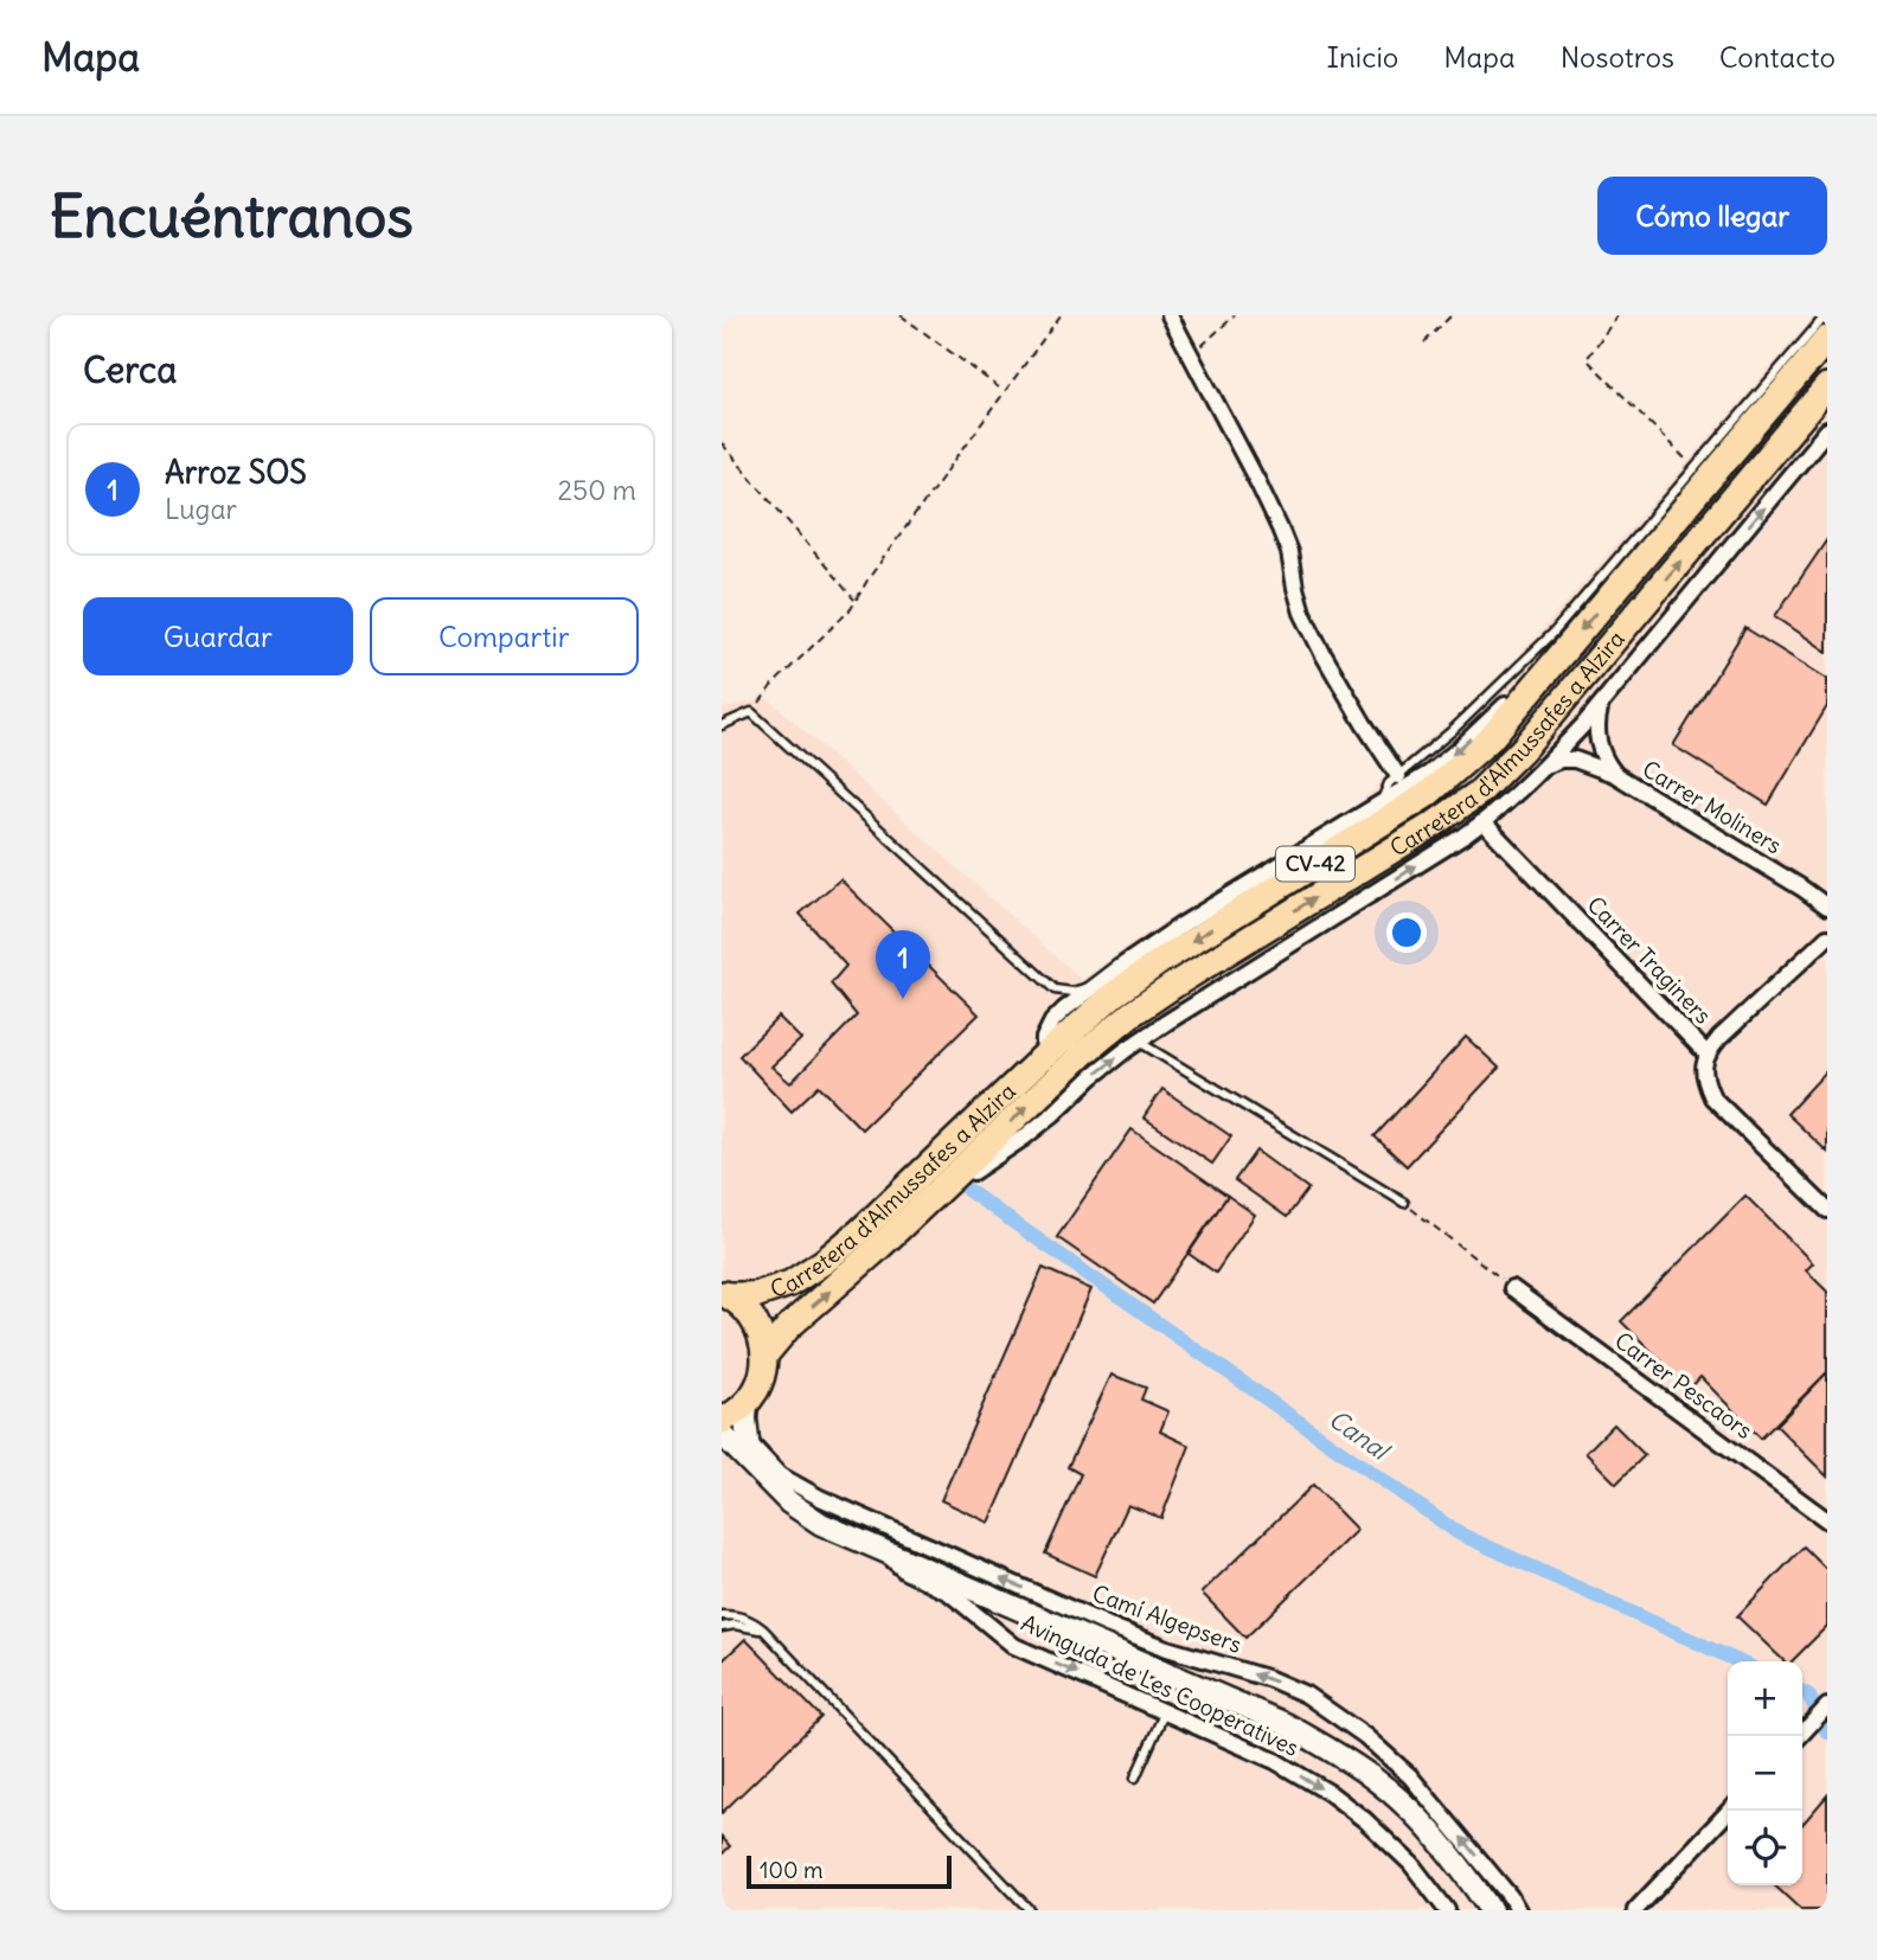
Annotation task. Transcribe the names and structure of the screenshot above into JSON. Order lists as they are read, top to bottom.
{
  "streets": {
    "main road": ["Carretera d'Almussafes a Alzira", "CV-42"],
    "street": [
      "Carrer Moliners",
      "Carrer Traginers",
      "Carrer Pescaors",
      "Camí Algepsers",
      "Avinguda de Les Cooperatives"
    ]
  },
  "crossings": [
    ["Carretera d'Almussafes a Alzira", "Carrer Moliners"],
    ["Carretera d'Almussafes a Alzira", "CV-42"],
    ["Carretera d'Almussafes a Alzira", "Carrer Traginers"]
  ],
  "one_way": ["Camí Algepsers", "Avinguda de Les Cooperatives"],
  "water": ["Canal"],
  "scale_bar": "100 m",
  "page": {
    "header": "Mapa",
    "nav": [
      "Inicio",
      "Mapa",
      "Nosotros",
      "Contacto"
    ],
    "buttons": [
      "Cómo llegar",
      ["Guardar", "Compartir"]
    ],
    "title": "Encuéntranos",
    "heading": "Cerca",
    "list": [
      {
        "mark": "1",
        "name": "Arroz SOS",
        "note": "Lugar",
        "value": "250 m"
      }
    ],
    "pins": "1",
    "map_buttons": ["+", "−"],
    "scale": "100 m"
  }
}
